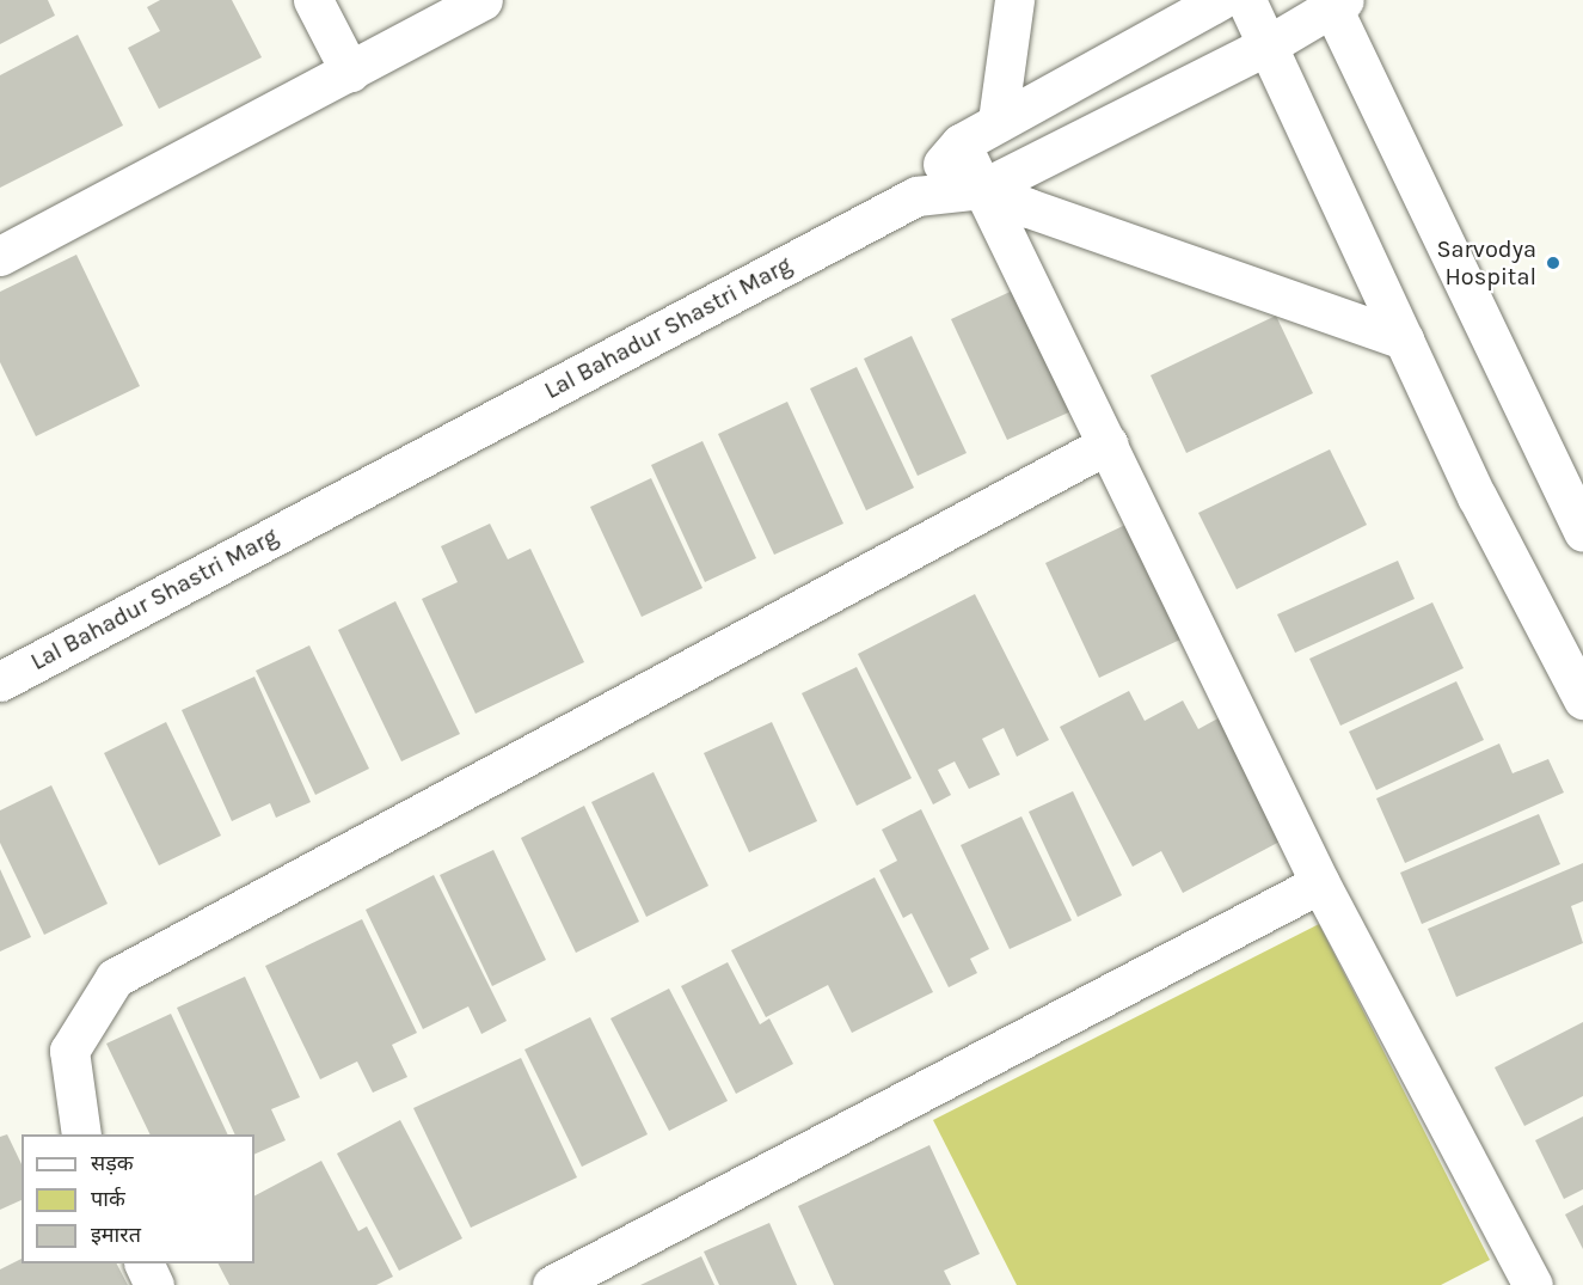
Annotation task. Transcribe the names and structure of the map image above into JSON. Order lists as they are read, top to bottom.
{
  "streets": {
    "street": ["Lal Bahadur Shastri Marg"]
  },
  "places": ["Sarvodya Hospital"],
  "legend": ["सड़क", "पार्क", "इमारत"]
}
